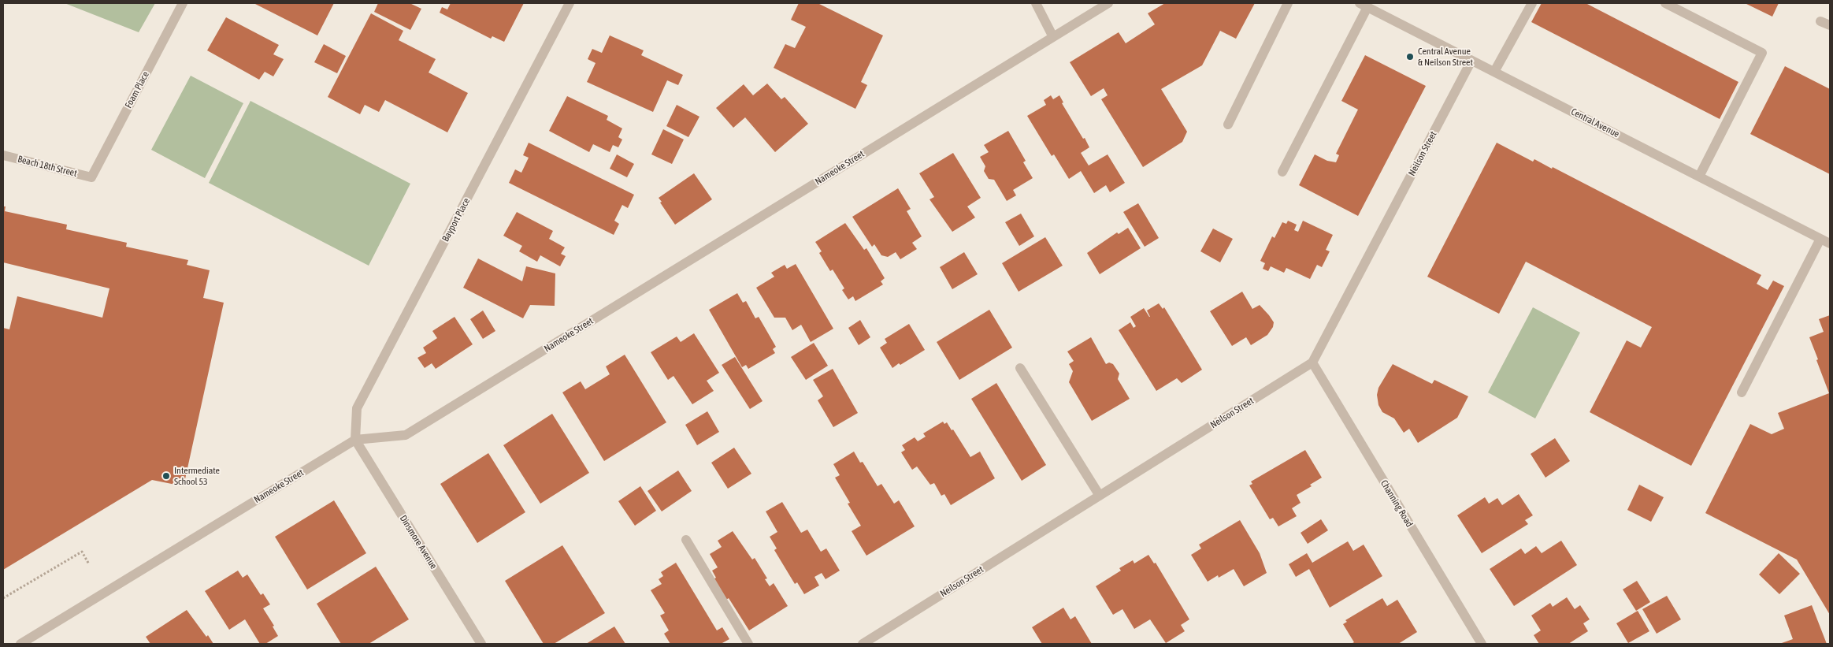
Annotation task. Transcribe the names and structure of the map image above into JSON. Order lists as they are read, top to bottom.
{
  "streets": {
    "street": [
      "Foam Place",
      "Central Avenue",
      "Neilson Street",
      "Beach 18th Street",
      "Nameoke Street",
      "Bayport Place",
      "Channing Road",
      "Dinsmore Avenue"
    ]
  },
  "crossings": [
    ["Foam Place", "Beach 18th Street"],
    ["Central Avenue", "Neilson Street"],
    ["Neilson Street", "Channing Road"],
    ["Nameoke Street", "Bayport Place"],
    ["Nameoke Street", "Dinsmore Avenue"],
    ["Bayport Place", "Dinsmore Avenue"]
  ],
  "places": ["Central Avenue & Neilson Street", "Intermediate School 53"]
}
